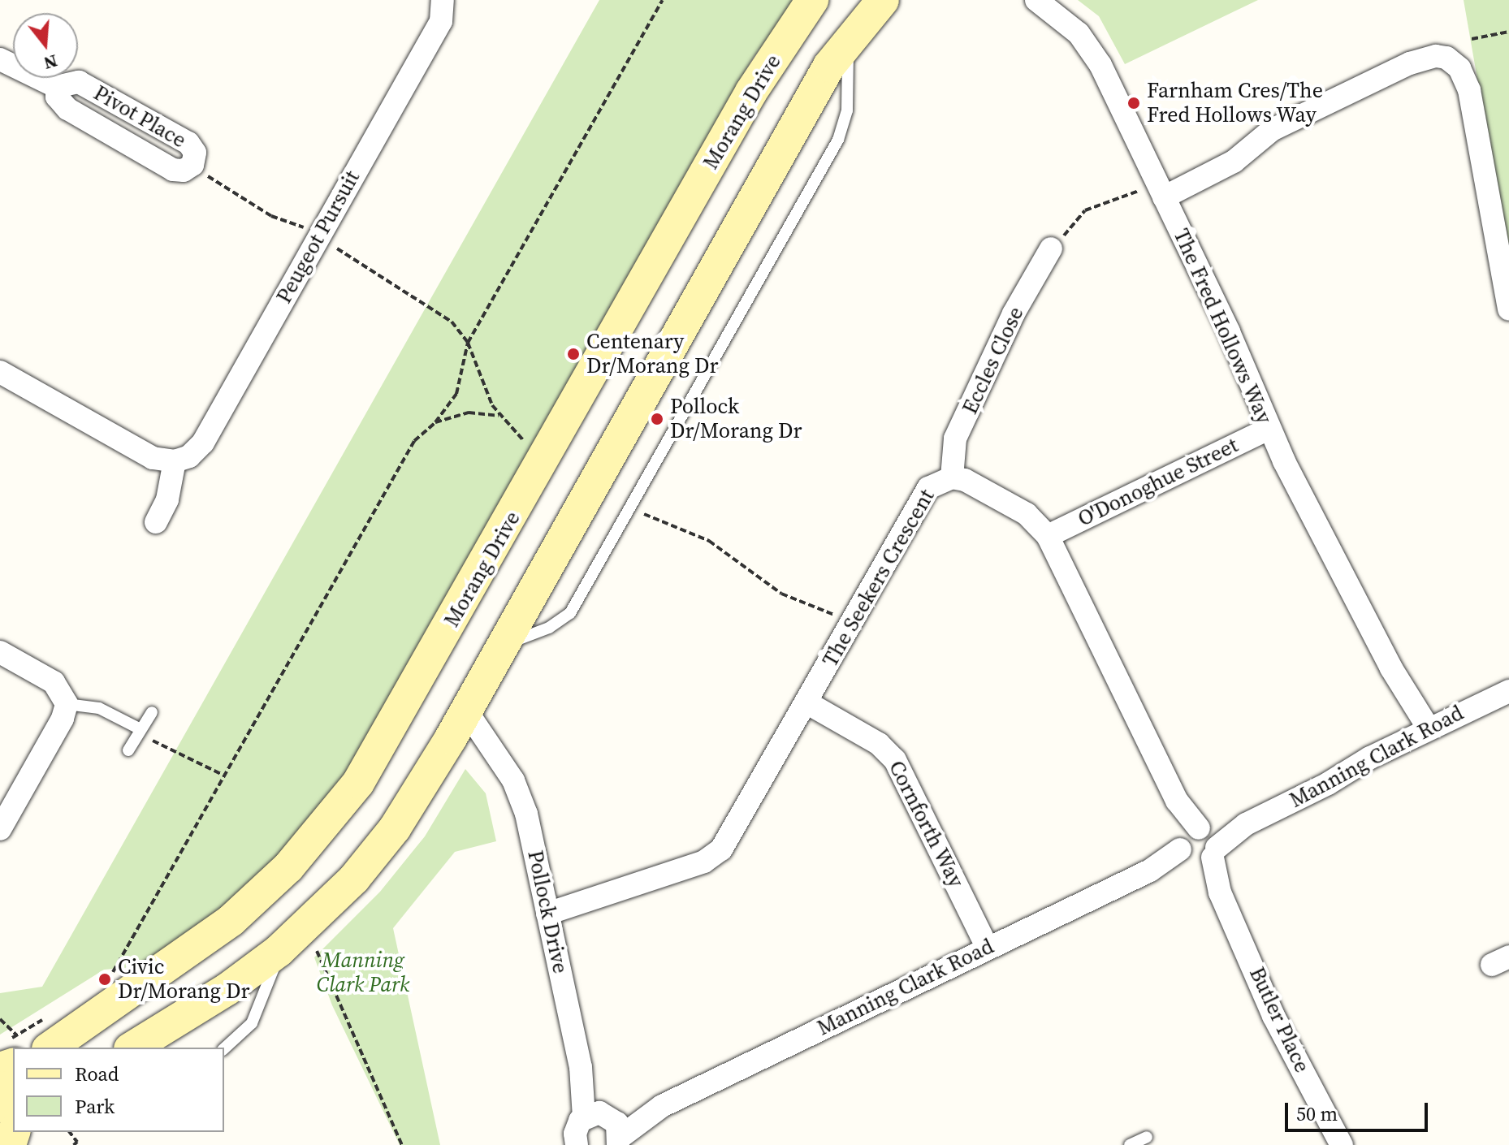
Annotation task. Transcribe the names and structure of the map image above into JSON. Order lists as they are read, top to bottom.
{
  "streets": {
    "main road": ["Morang Drive"],
    "street": [
      "Pivot Place",
      "Peugeot Pursuit",
      "The Fred Hollows Way",
      "Eccles Close",
      "O'Donoghue Street",
      "The Seekers Crescent",
      "Manning Clark Road",
      "Cornforth Way",
      "Pollock Drive",
      "Butler Place"
    ]
  },
  "crossings": [
    ["The Fred Hollows Way", "O'Donoghue Street"],
    ["The Fred Hollows Way", "Manning Clark Road"],
    ["Eccles Close", "The Seekers Crescent"],
    ["O'Donoghue Street", "The Seekers Crescent"],
    ["The Seekers Crescent", "Manning Clark Road"],
    ["The Seekers Crescent", "Cornforth Way"],
    ["The Seekers Crescent", "Pollock Drive"],
    ["The Seekers Crescent", "Butler Place"],
    ["Manning Clark Road", "Cornforth Way"],
    ["Manning Clark Road", "Pollock Drive"],
    ["Manning Clark Road", "Butler Place"]
  ],
  "parks": ["Manning Clark Park"],
  "places": [
    "Farnham Cres/The Fred Hollows Way",
    "Centenary Dr/Morang Dr",
    "Pollock Dr/Morang Dr",
    "Civic Dr/Morang Dr"
  ],
  "legend": ["Road", "Park"],
  "scale_bar": "50 m",
  "north": "bottom"
}
